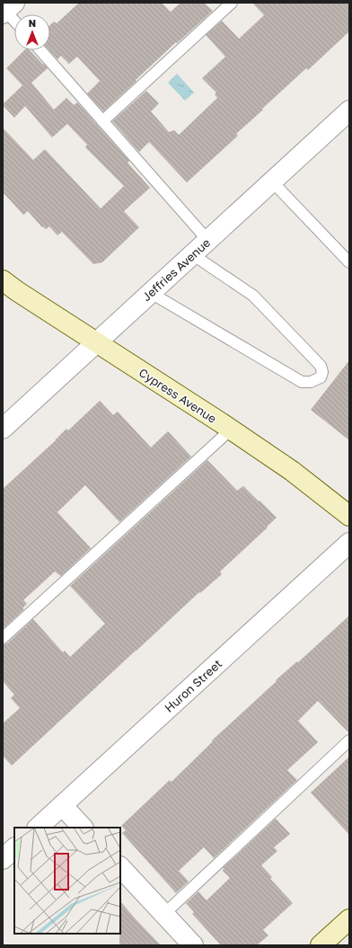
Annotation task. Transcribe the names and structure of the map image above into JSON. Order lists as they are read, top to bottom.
{
  "streets": {
    "street": ["Jeffries Avenue", "Cypress Avenue", "Huron Street"]
  },
  "crossings": [
    ["Jeffries Avenue", "Cypress Avenue"]
  ],
  "north": "top"
}
